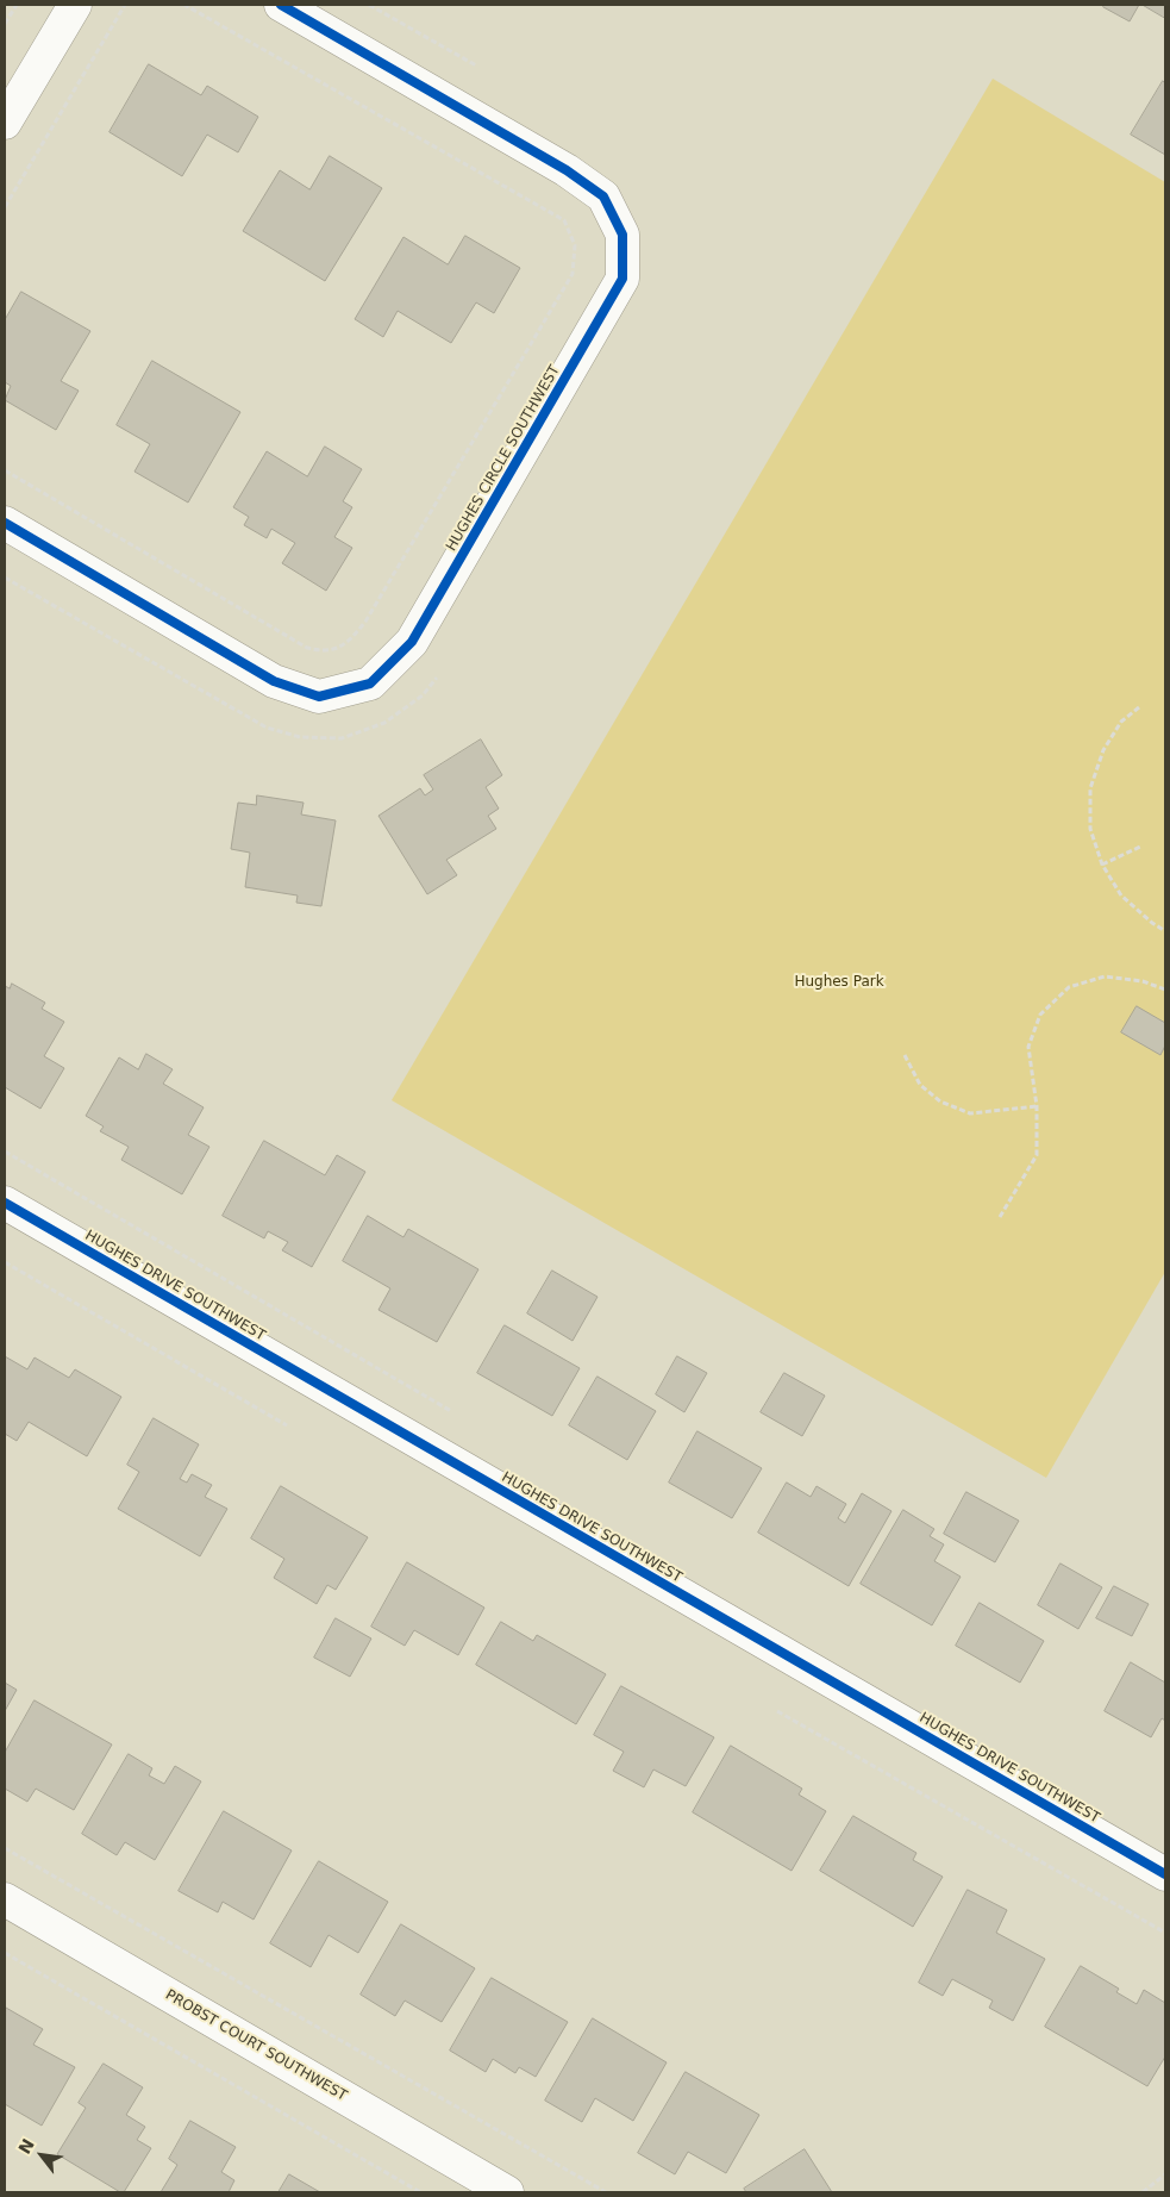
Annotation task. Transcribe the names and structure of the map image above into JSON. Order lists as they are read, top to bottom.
{
  "streets": {
    "street": ["HUGHES CIRCLE SOUTHWEST", "HUGHES DRIVE SOUTHWEST", "PROBST COURT SOUTHWEST"]
  },
  "parks": ["Hughes Park"],
  "north": "top left"
}
